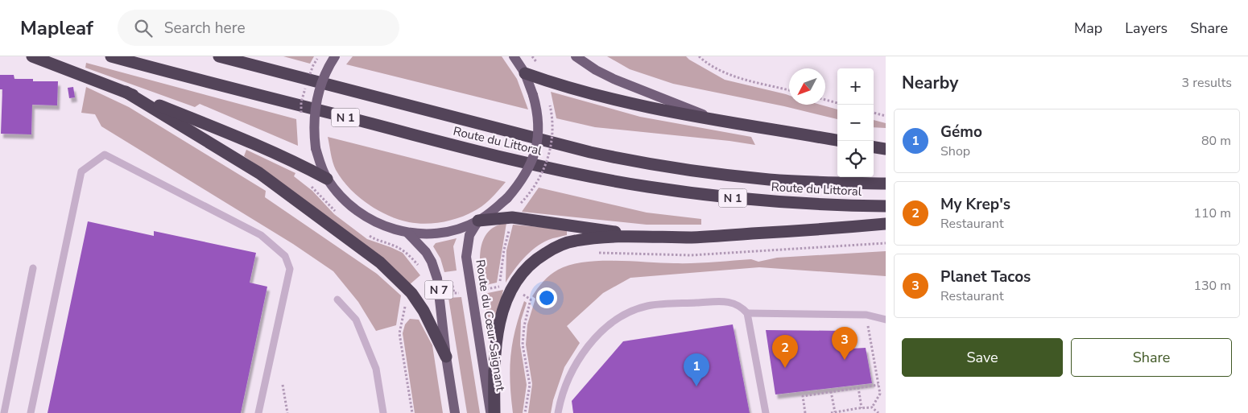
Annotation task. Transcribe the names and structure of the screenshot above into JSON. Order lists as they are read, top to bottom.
{
  "streets": {
    "highway": ["N 1", "Route du Littoral"],
    "main road": ["N 7", "Route du Cœur Saignant"]
  },
  "north": "bottom left",
  "page": {
    "header": "Mapleaf",
    "search": "Search here",
    "nav": ["Map", "Layers", "Share"],
    "heading": ["Nearby", "3 results"],
    "map_buttons": ["+", "−"],
    "list": [
      {
        "mark": "1",
        "name": "Gémo",
        "note": "Shop",
        "value": "80 m"
      },
      {
        "mark": "2",
        "name": "My Krep's",
        "note": "Restaurant",
        "value": "110 m"
      },
      {
        "mark": "3",
        "name": "Planet Tacos",
        "note": "Restaurant",
        "value": "130 m"
      }
    ],
    "buttons": ["Save", "Share"],
    "pins": ["3", "2", "1"]
  }
}
